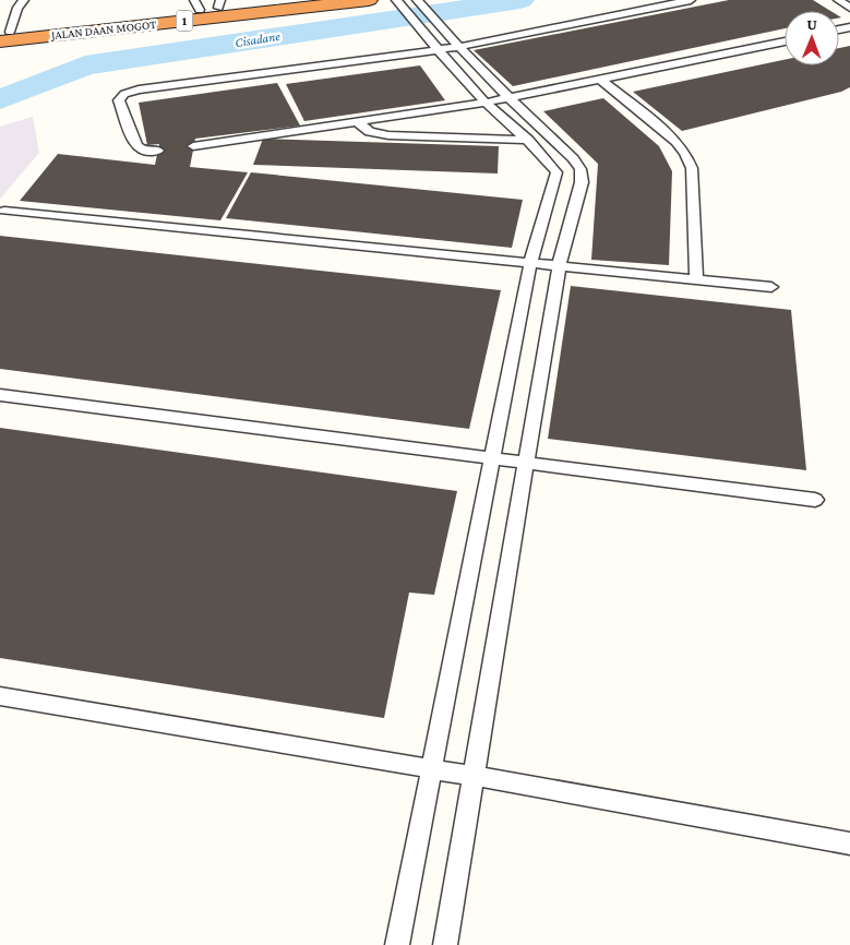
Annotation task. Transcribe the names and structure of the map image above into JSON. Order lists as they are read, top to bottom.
{
  "streets": {
    "highway": ["1", "JALAN DAAN MOGOT"]
  },
  "water": ["Cisadane"],
  "north": "top"
}
